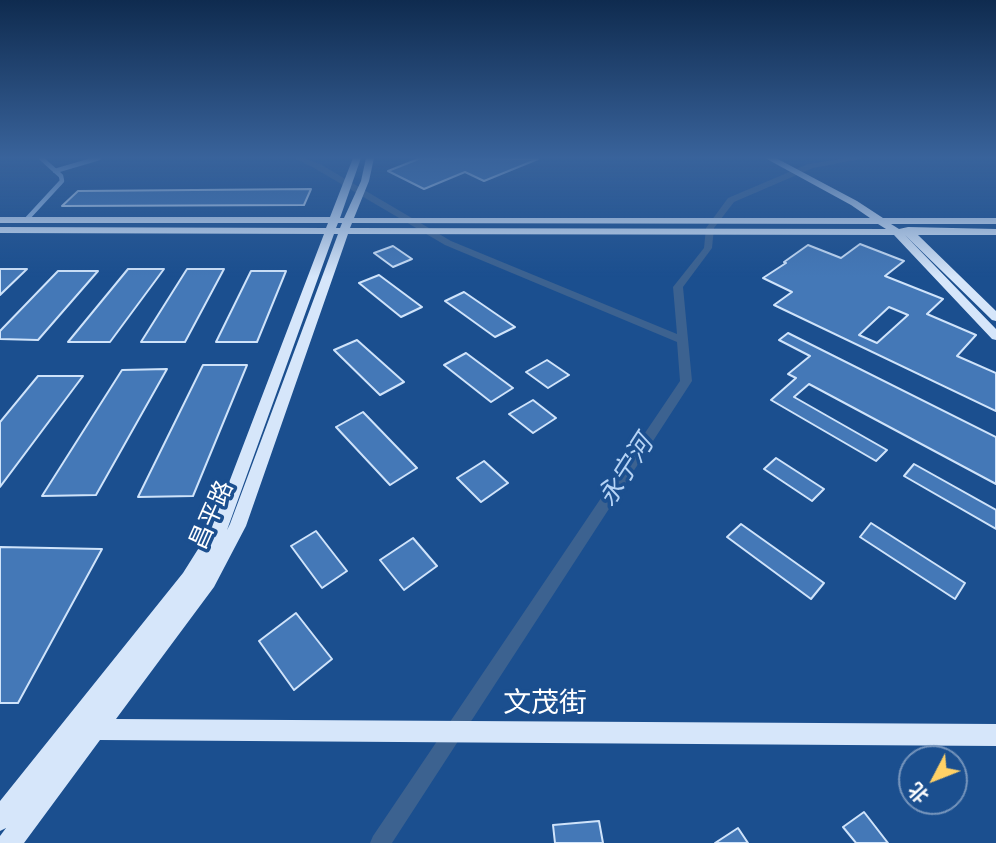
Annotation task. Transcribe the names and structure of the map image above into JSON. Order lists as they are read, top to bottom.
{
  "streets": {
    "main road": ["昌平路", "文茂街"]
  },
  "crossings": [
    ["昌平路", "文茂街"]
  ],
  "water": ["永宁河"],
  "north": "bottom left"
}
